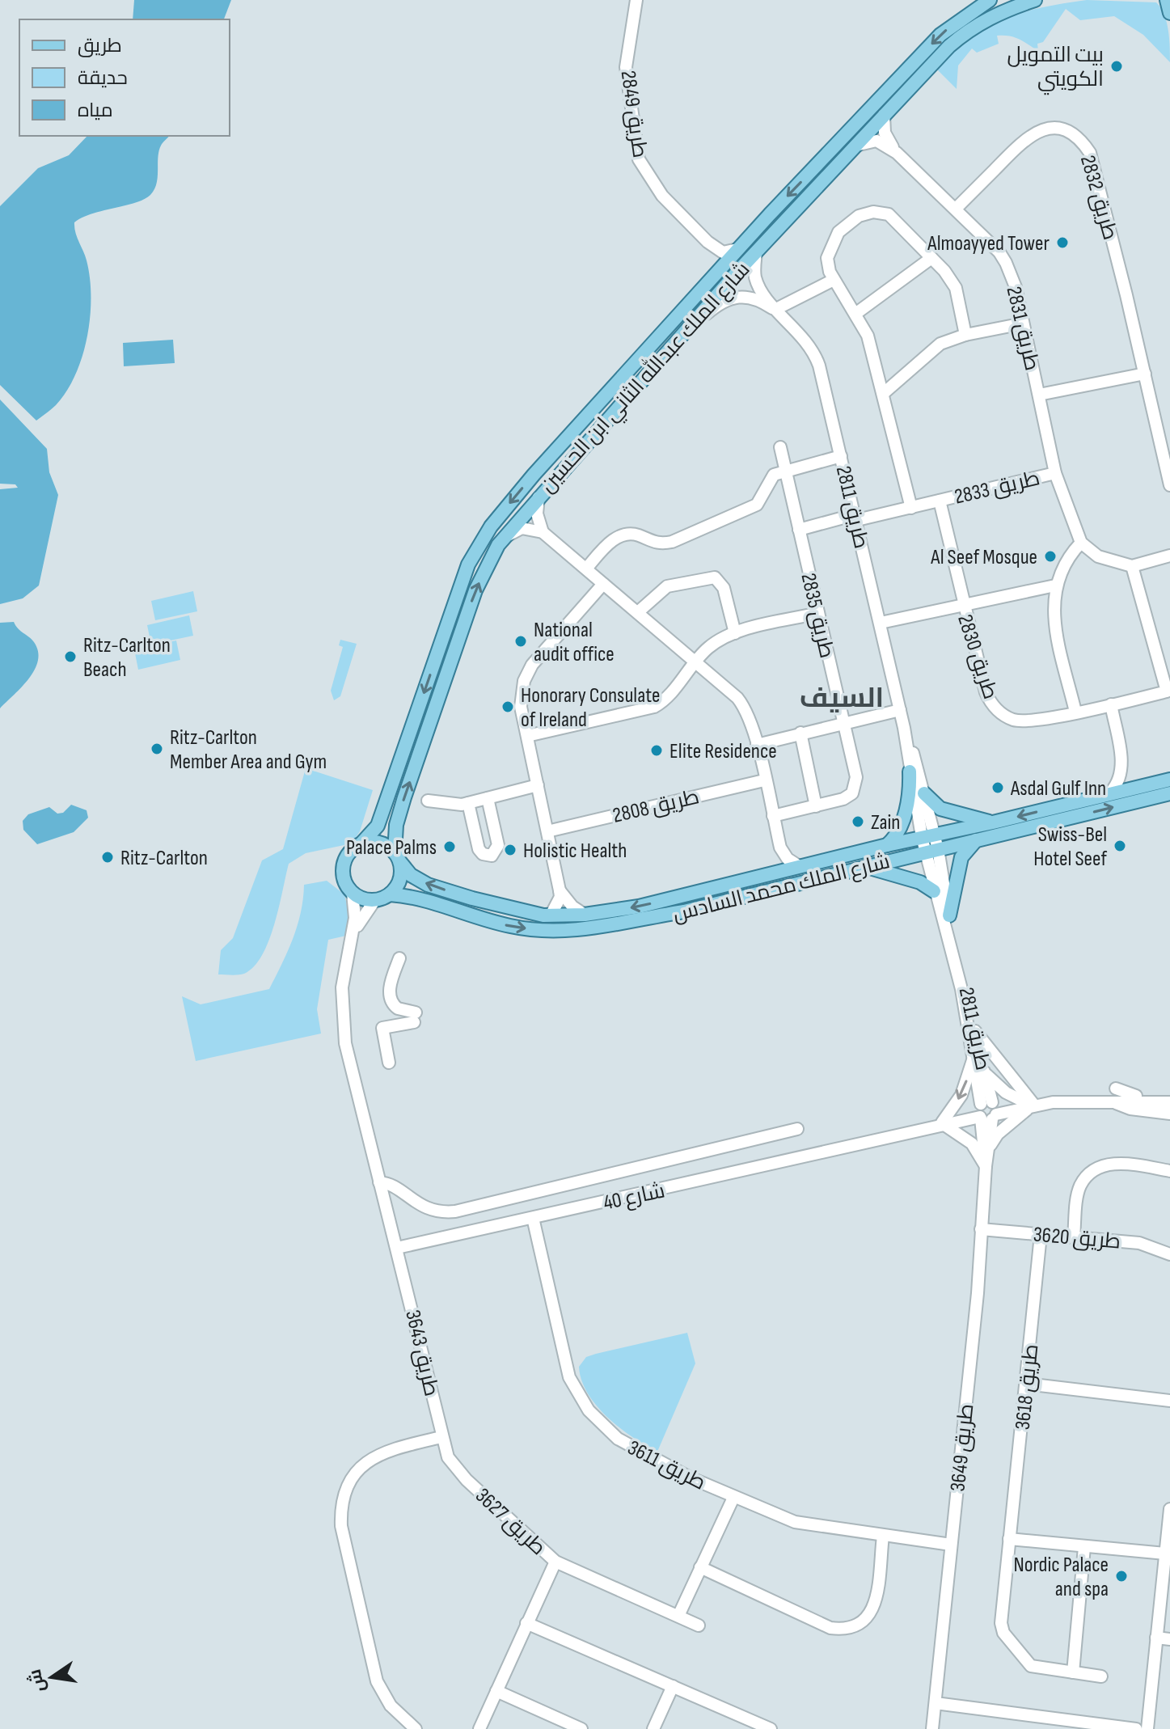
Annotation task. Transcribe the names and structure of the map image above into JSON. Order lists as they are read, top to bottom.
{
  "streets": {
    "main road": ["شارع الملك عبدالله الثاني ابن الحسين", "شارع الملك محمد السادس"],
    "street": [
      "طريق 2849",
      "طريق 2832",
      "طريق 2831",
      "طريق 2833",
      "طريق 2811",
      "طريق 2835",
      "طريق 2830",
      "طريق 2808",
      "شارع 40",
      "طريق 3620",
      "طريق 3643",
      "طريق 3618",
      "طريق 3649",
      "طريق 3611",
      "طريق 3627"
    ]
  },
  "crossings": [
    ["طريق 2849", "شارع الملك عبدالله الثاني ابن الحسين"],
    ["طريق 2832", "طريق 2831"],
    ["طريق 2831", "شارع الملك عبدالله الثاني ابن الحسين"],
    ["طريق 2831", "طريق 2833"],
    ["شارع الملك عبدالله الثاني ابن الحسين", "طريق 2811"],
    ["شارع الملك عبدالله الثاني ابن الحسين", "شارع الملك محمد السادس"],
    ["طريق 2833", "طريق 2811"],
    ["طريق 2833", "طريق 2835"],
    ["طريق 2833", "طريق 2830"],
    ["طريق 2811", "طريق 2830"],
    ["طريق 2811", "شارع الملك محمد السادس"],
    ["طريق 2811", "شارع 40"],
    ["طريق 2811", "طريق 3649"],
    ["شارع 40", "طريق 3643"],
    ["شارع 40", "طريق 3649"],
    ["شارع 40", "طريق 3611"],
    ["طريق 3620", "طريق 3618"],
    ["طريق 3620", "طريق 3649"],
    ["طريق 3643", "طريق 3627"],
    ["طريق 3649", "طريق 3611"]
  ],
  "districts": ["السيف"],
  "places": [
    "بيت التمويل الكويتي",
    "Almoayyed Tower",
    "Al Seef Mosque",
    "National audit office",
    "Ritz-Carlton Beach",
    "Honorary Consulate of Ireland",
    "Ritz-Carlton Member Area and Gym",
    "Elite Residence",
    "Asdal Gulf Inn",
    "Zain",
    "Swiss-Bel Hotel Seef",
    "Palace Palms",
    "Holistic Health",
    "Ritz-Carlton",
    "Nordic Palace and spa"
  ],
  "legend": ["طريق", "حديقة", "مياه"],
  "north": "left"
}
